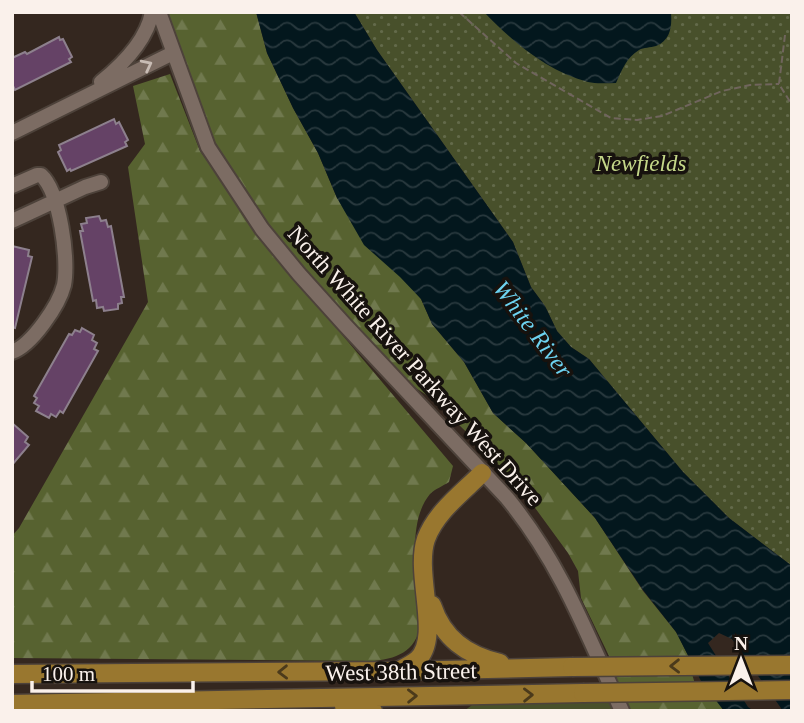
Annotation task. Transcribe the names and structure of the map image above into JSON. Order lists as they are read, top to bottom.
{
  "streets": {
    "main road": ["West 38th Street"],
    "street": ["North White River Parkway West Drive"]
  },
  "water": ["White River"],
  "parks": ["Newfields"],
  "scale_bar": "100 m",
  "north": "top"
}
